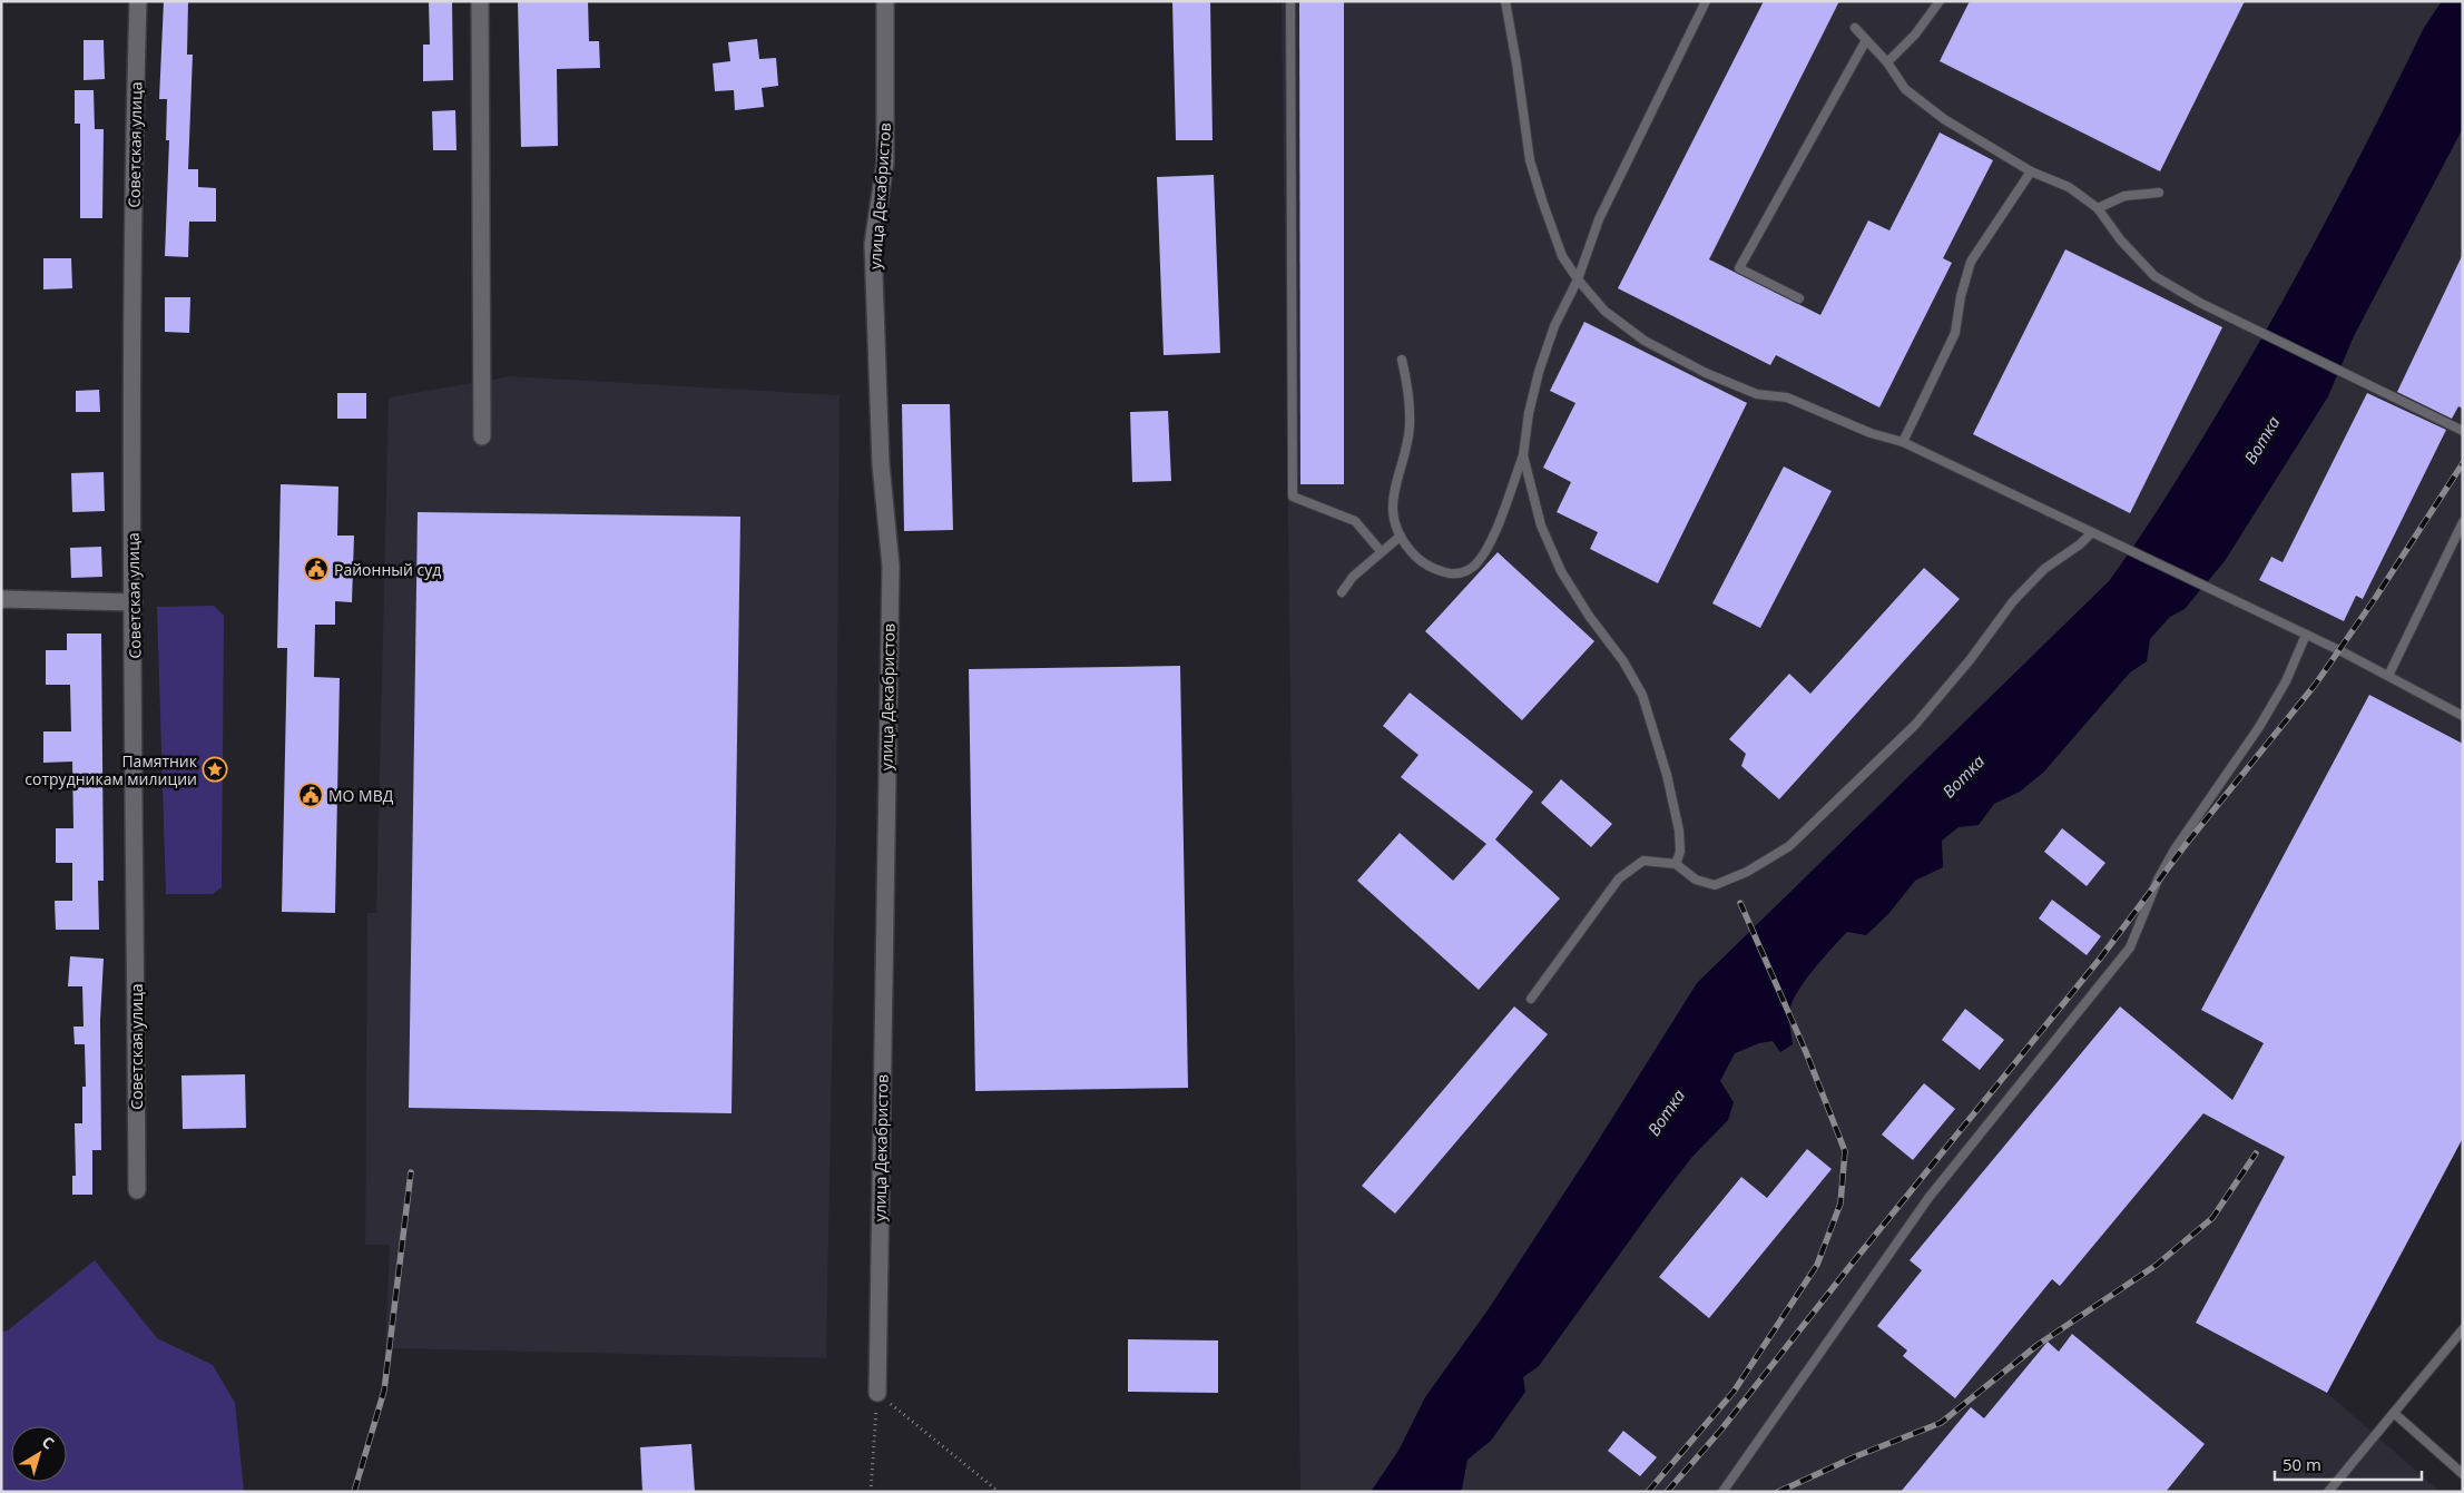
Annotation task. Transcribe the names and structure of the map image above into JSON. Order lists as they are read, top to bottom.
{
  "streets": {
    "street": ["Советская улица", "улица Декабристов"]
  },
  "water": ["Вотка"],
  "places": {
    "public building": ["Районный суд", "МО МВД"],
    "place": ["Памятник сотрудникам милиции"]
  },
  "scale_bar": "50 m",
  "north": "top right"
}
